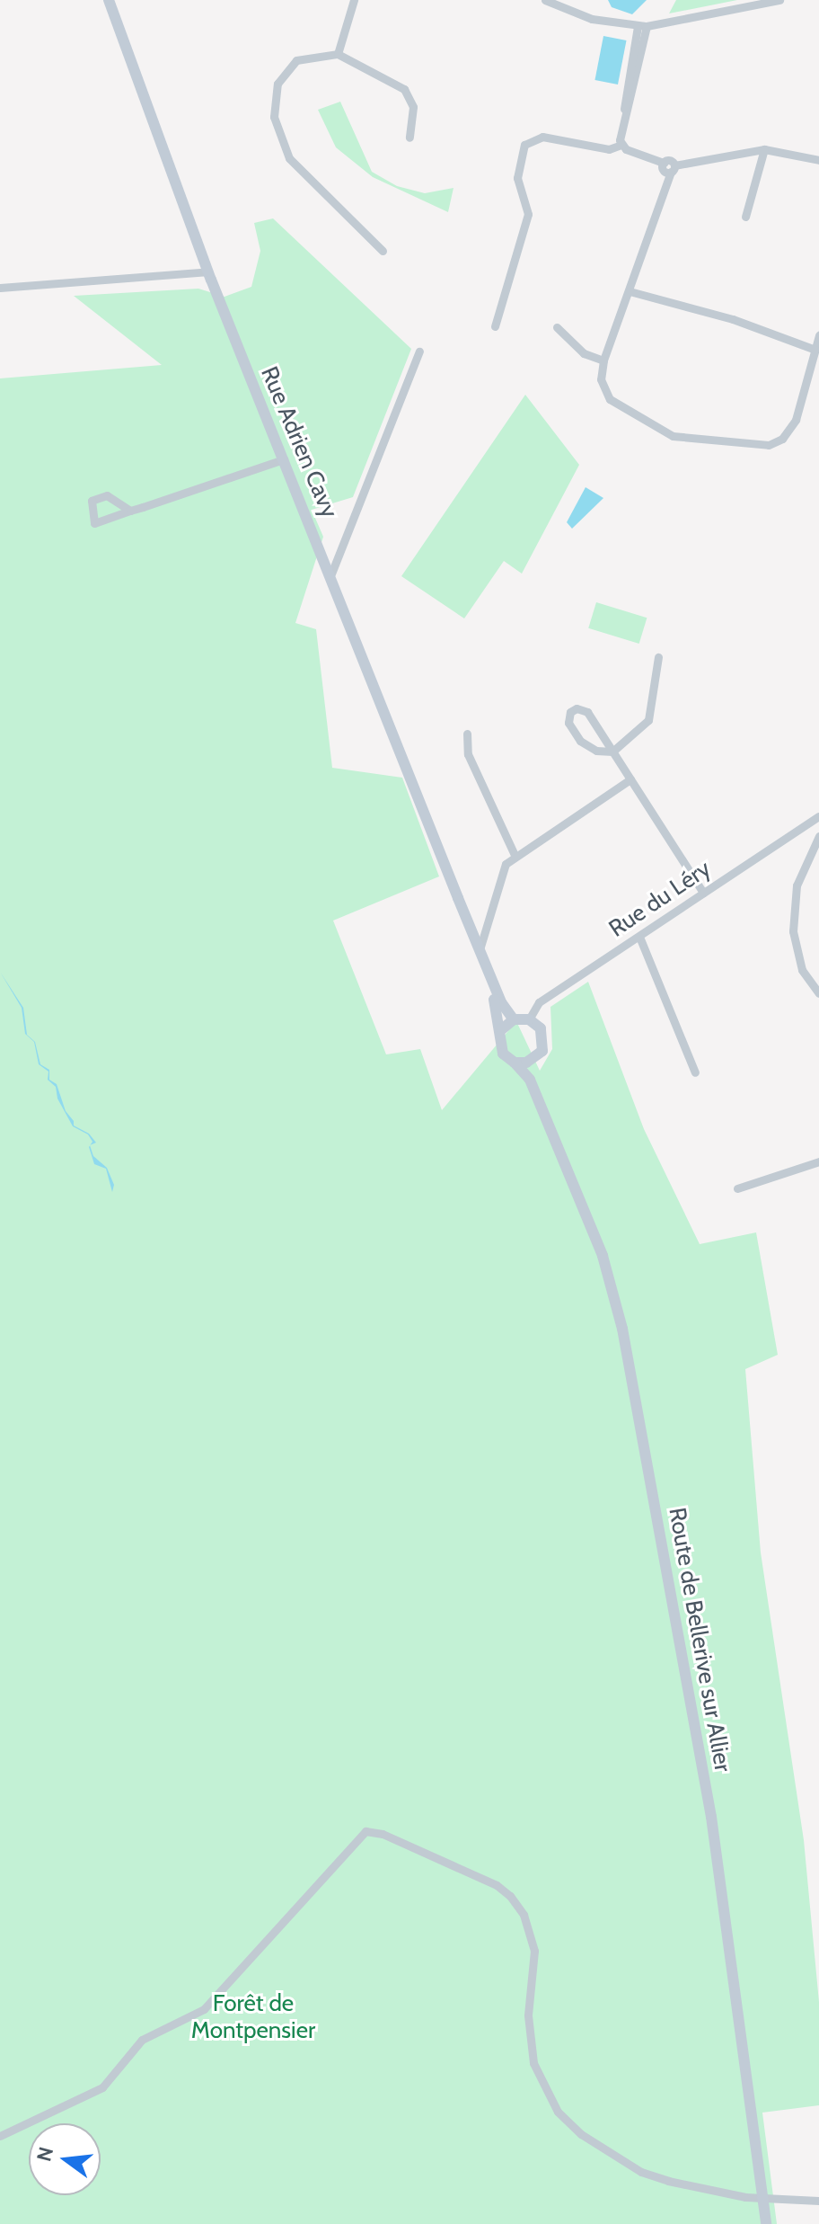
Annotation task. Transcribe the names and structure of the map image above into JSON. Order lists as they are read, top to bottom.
{
  "streets": {
    "main road": ["Rue Adrien Cavy", "Route de Bellerive sur Allier"],
    "street": ["Rue du Léry"]
  },
  "crossings": [
    ["Rue Adrien Cavy", "Rue du Léry"],
    ["Rue Adrien Cavy", "Route de Bellerive sur Allier"],
    ["Rue du Léry", "Route de Bellerive sur Allier"]
  ],
  "parks": ["Forêt de Montpensier"],
  "north": "left"
}
